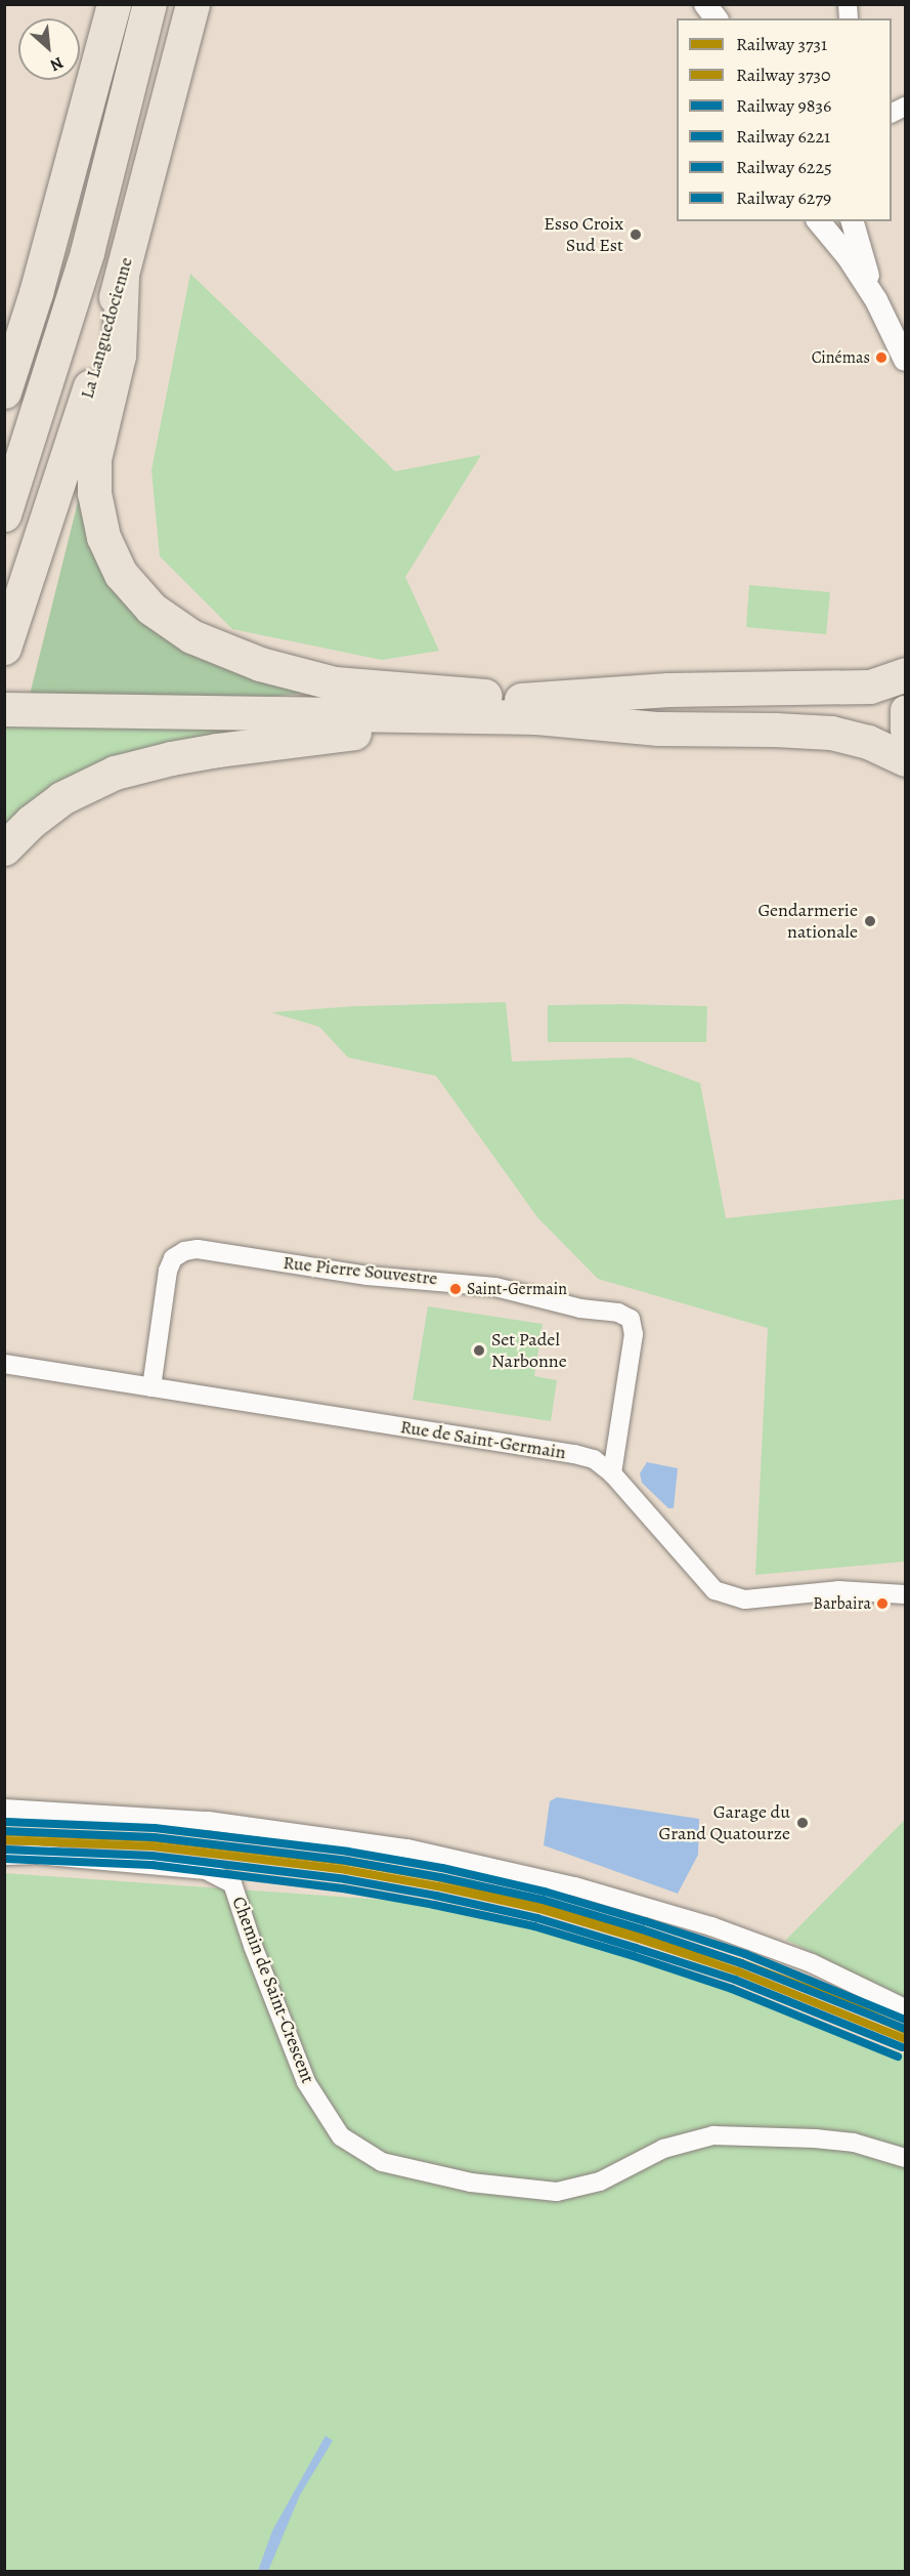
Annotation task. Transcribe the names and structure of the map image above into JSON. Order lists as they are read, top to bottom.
{
  "streets": {
    "highway": ["La Languedocienne"],
    "street": ["Rue Pierre Souvestre", "Rue de Saint-Germain", "Chemin de Saint-Crescent"]
  },
  "crossings": [
    ["Rue Pierre Souvestre", "Rue de Saint-Germain"]
  ],
  "places": [
    "Esso Croix Sud Est",
    "Cinémas",
    "Gendarmerie nationale",
    "Saint-Germain",
    "Set Padel Narbonne",
    "Barbaira",
    "Garage du Grand Quatourze"
  ],
  "lines": [
    "rail line 6279",
    "rail line 6221",
    "rail line 3730",
    "rail line 3731",
    "rail line 9836",
    "rail line 6225"
  ],
  "legend": [
    "Railway 3731",
    "Railway 3730",
    "Railway 9836",
    "Railway 6221",
    "Railway 6225",
    "Railway 6279"
  ],
  "north": "bottom right"
}
